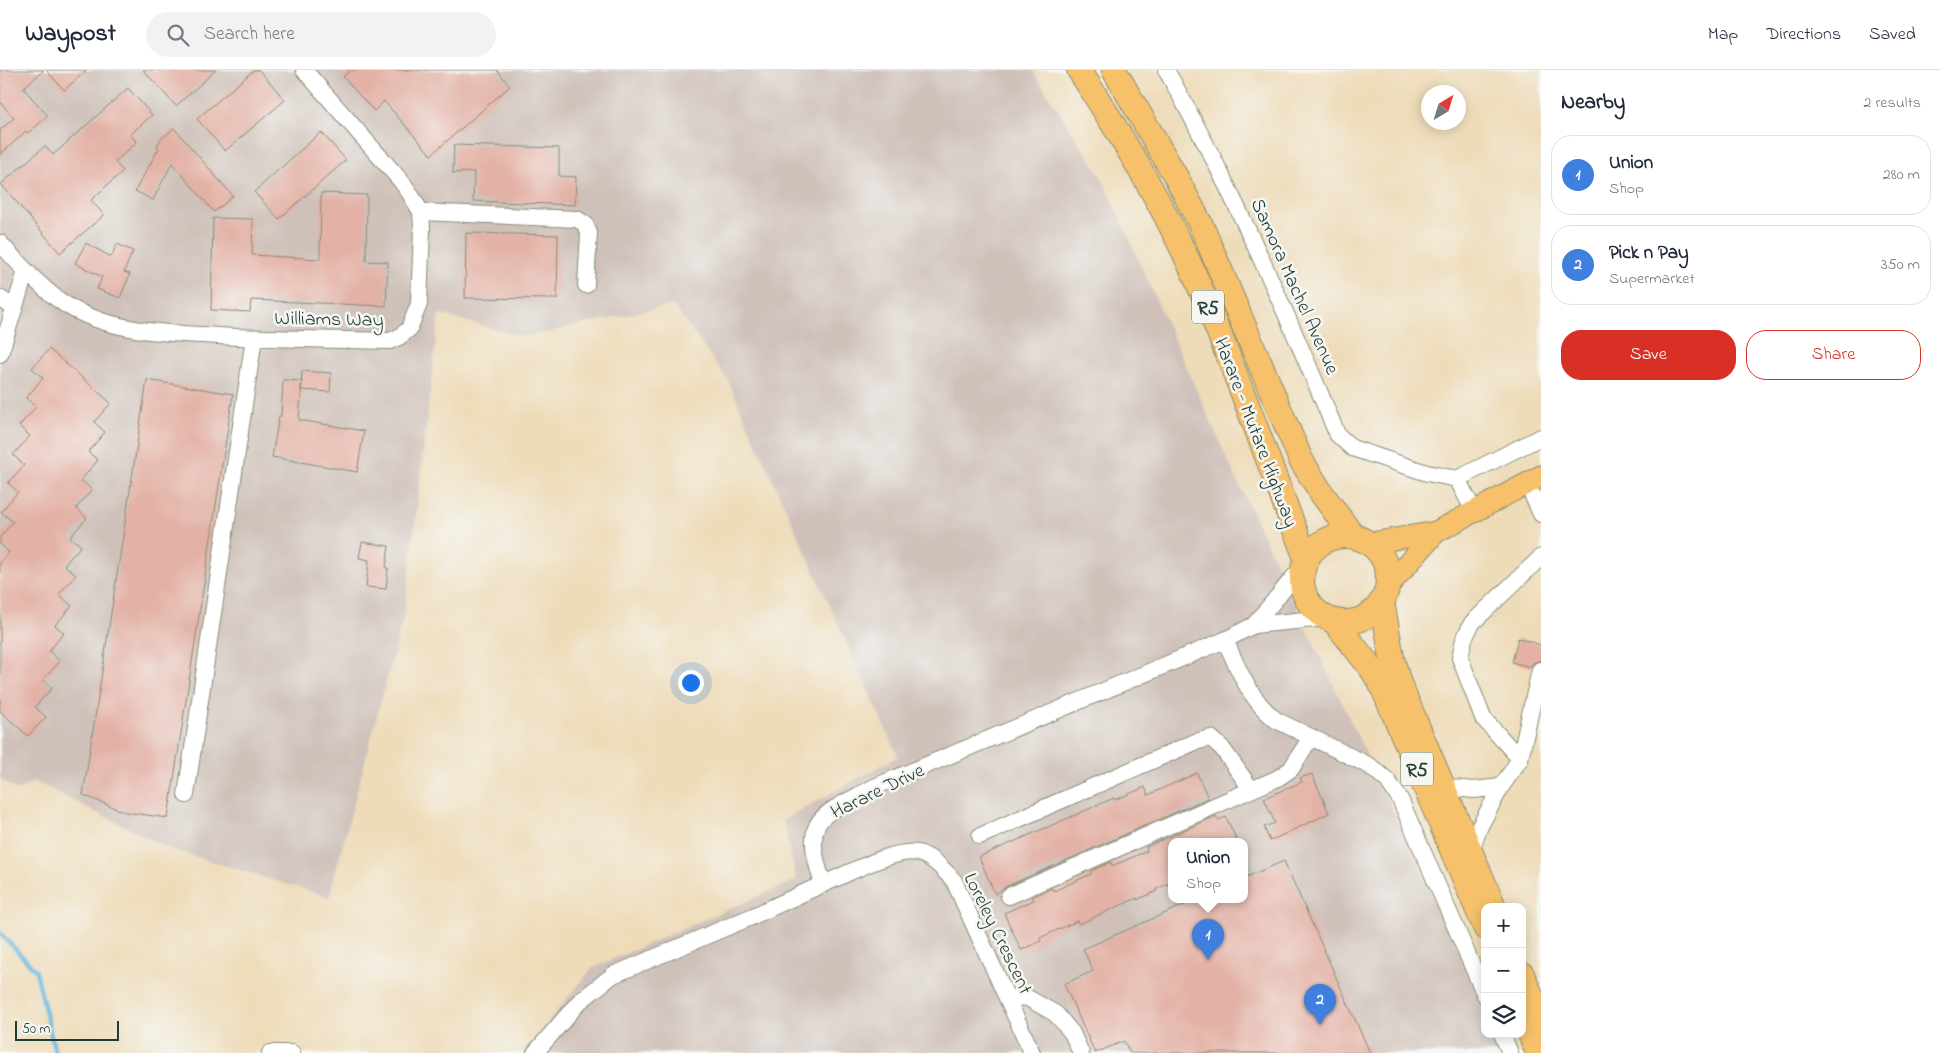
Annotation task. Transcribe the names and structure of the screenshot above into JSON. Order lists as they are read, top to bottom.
{
  "streets": {
    "highway": ["R5", "Harare - Mutare Highway"],
    "street": [
      "Samora Machel Avenue",
      "Williams Way",
      "Harare Drive",
      "Loreley Crescent"
    ]
  },
  "crossings": [
    ["R5", "Harare - Mutare Highway"],
    ["R5", "Harare Drive"],
    ["Harare - Mutare Highway", "Harare Drive"],
    ["Harare Drive", "Loreley Crescent"]
  ],
  "scale_bar": "50 m",
  "north": "top right",
  "page": {
    "header": "Waypost",
    "search": "Search here",
    "nav": ["Map", "Directions", "Saved"],
    "heading": ["Nearby", "2 results"],
    "list": [
      {
        "mark": "1",
        "name": "Union",
        "note": "Shop",
        "value": "280 m"
      },
      {
        "mark": "2",
        "name": "Pick n Pay",
        "note": "Supermarket",
        "value": "350 m"
      }
    ],
    "buttons": ["Save", "Share"],
    "popup": ["Union", "Shop"],
    "map_buttons": ["+", "−"],
    "pins": ["1", "2"],
    "scale": "50 m"
  }
}
